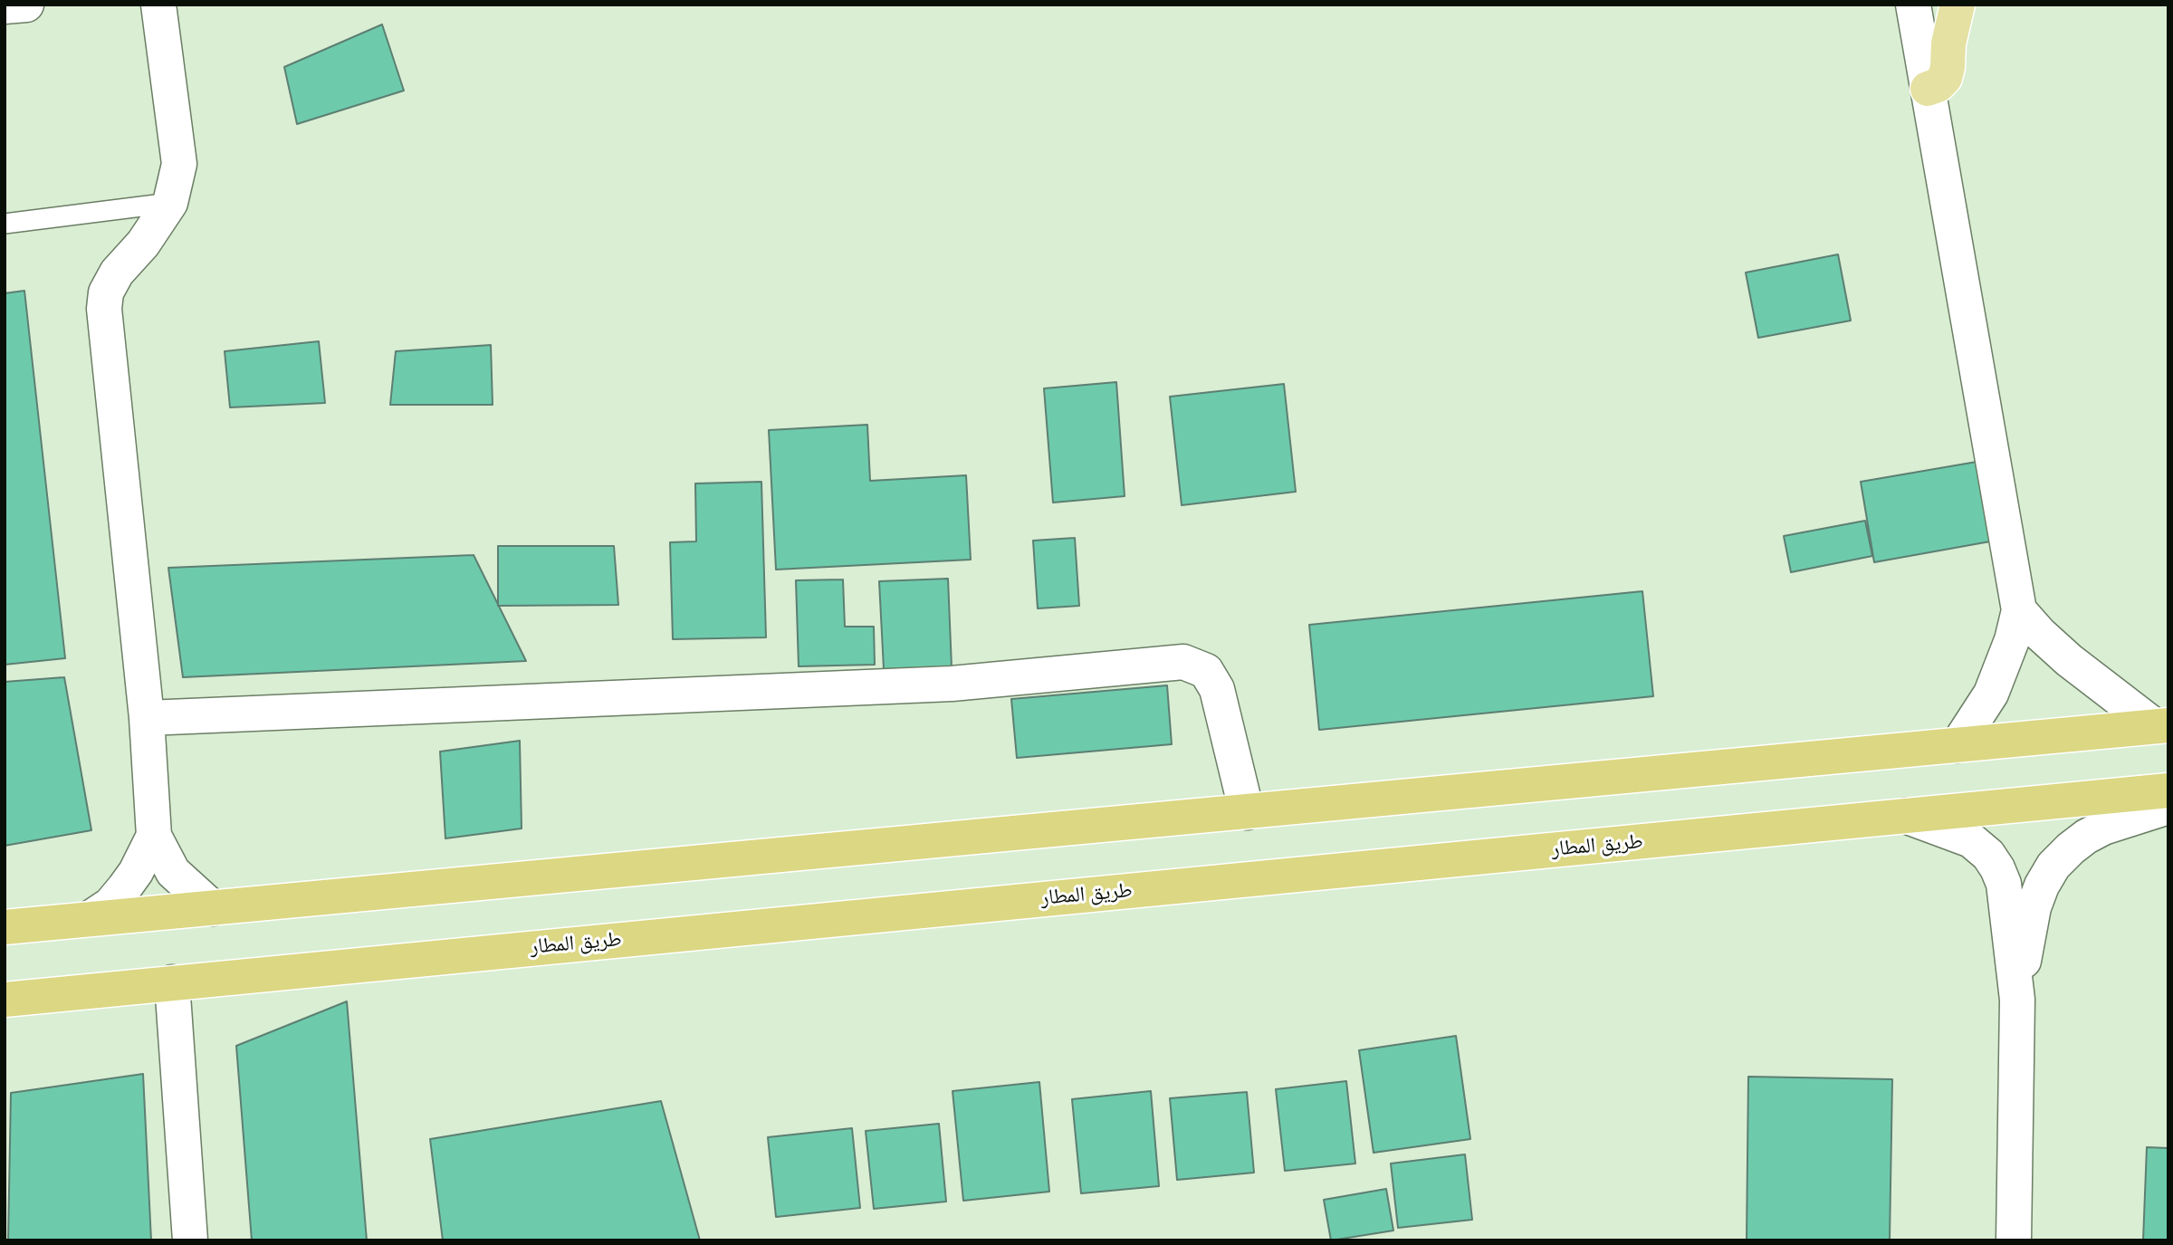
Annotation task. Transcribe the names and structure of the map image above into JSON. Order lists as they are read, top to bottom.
{
  "streets": {
    "highway": ["طريق المطار"]
  }
}
